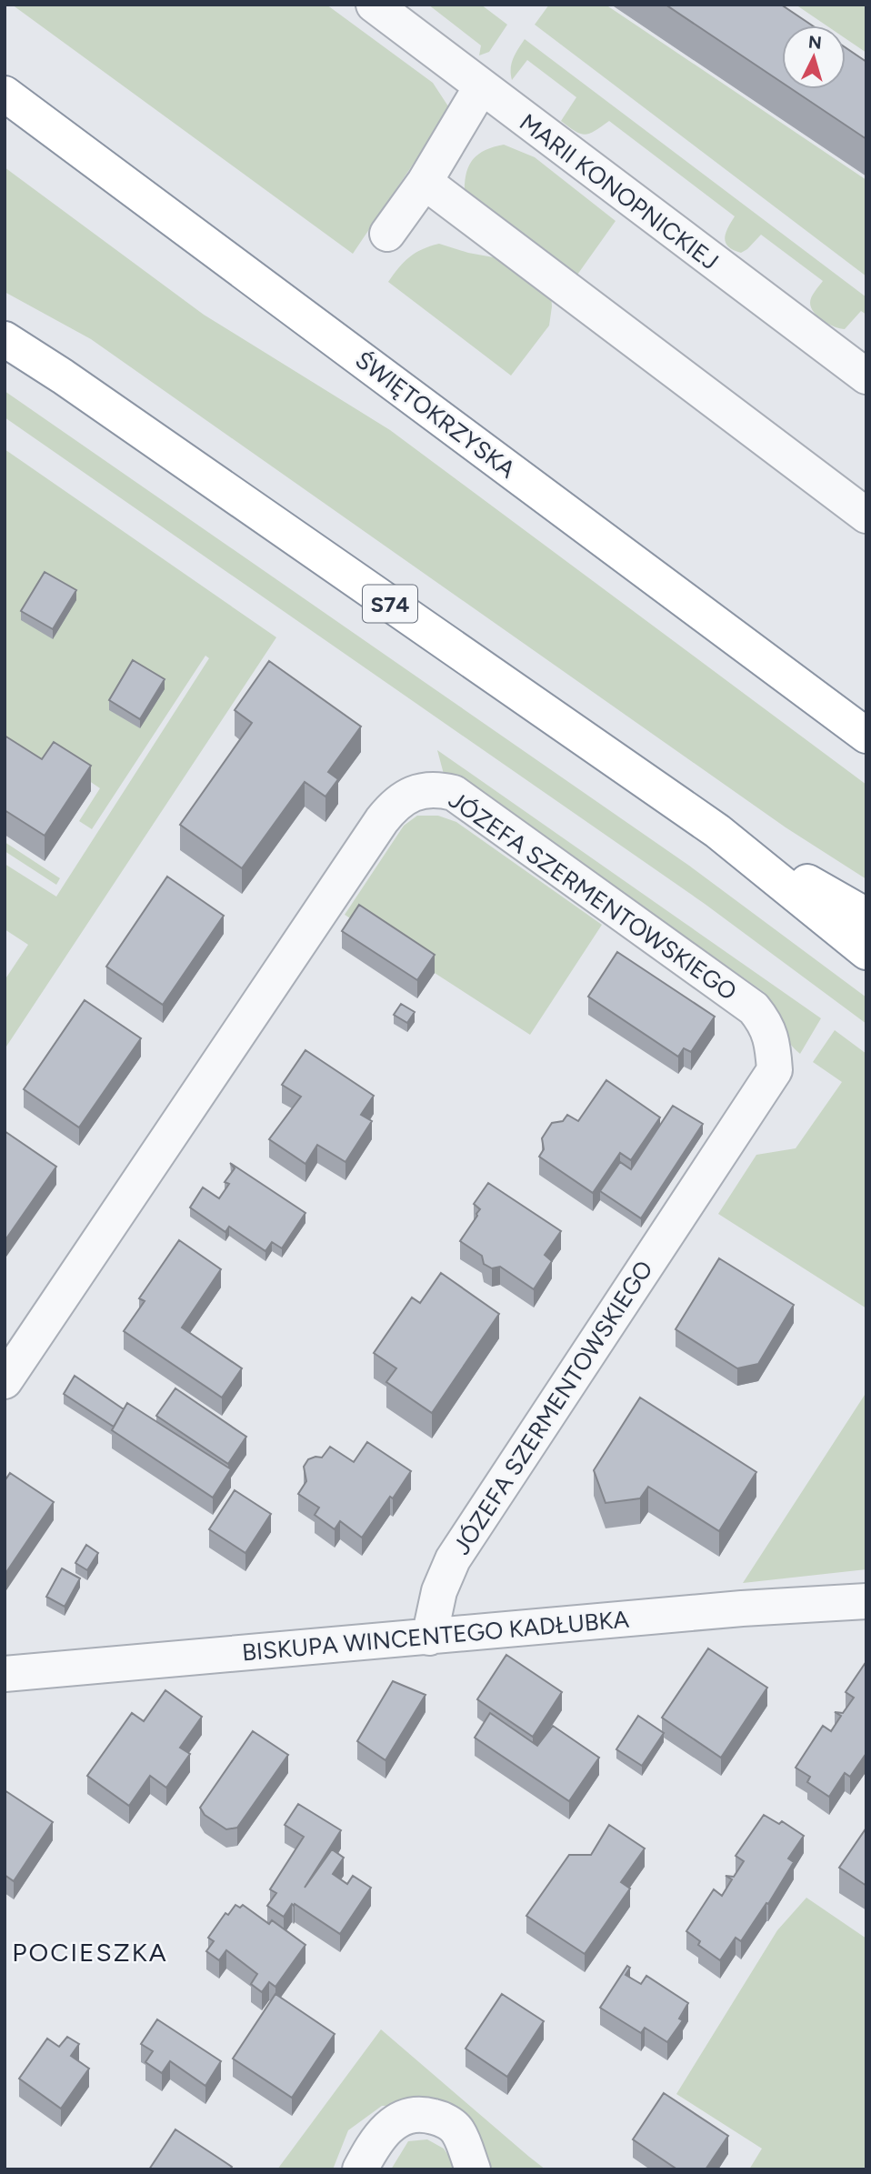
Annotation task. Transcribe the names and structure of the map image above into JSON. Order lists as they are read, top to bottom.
{
  "streets": {
    "highway": ["ŚWIĘTOKRZYSKA", "S74"],
    "street": ["MARII KONOPNICKIEJ", "JÓZEFA SZERMENTOWSKIEGO", "BISKUPA WINCENTEGO KADŁUBKA"]
  },
  "crossings": [
    ["JÓZEFA SZERMENTOWSKIEGO", "BISKUPA WINCENTEGO KADŁUBKA"]
  ],
  "districts": ["POCIESZKA"],
  "north": "top"
}
